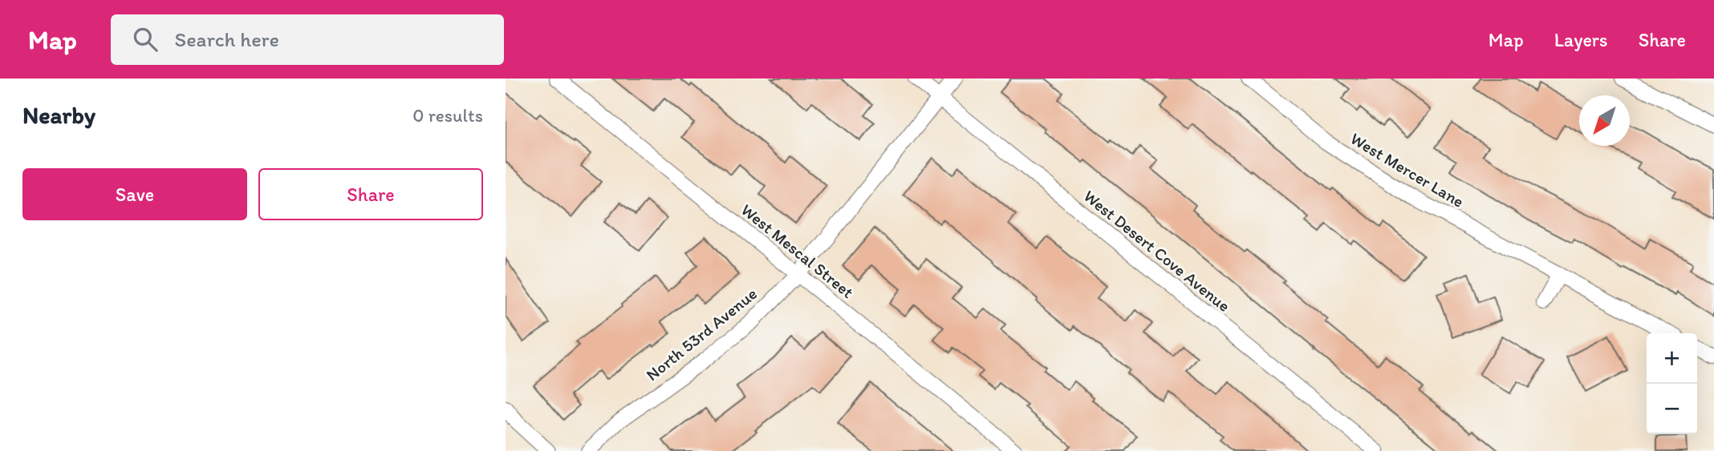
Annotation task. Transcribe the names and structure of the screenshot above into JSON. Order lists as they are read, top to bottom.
{
  "streets": {
    "street": [
      "West Mercer Lane",
      "West Mescal Street",
      "West Desert Cove Avenue",
      "North 53rd Avenue"
    ]
  },
  "crossings": [
    ["West Mescal Street", "North 53rd Avenue"],
    ["West Desert Cove Avenue", "North 53rd Avenue"]
  ],
  "north": "bottom left",
  "page": {
    "header": "Map",
    "search": "Search here",
    "nav": ["Map", "Layers", "Share"],
    "heading": ["Nearby", "0 results"],
    "buttons": ["Save", "Share"],
    "map_buttons": ["+", "−"]
  }
}
